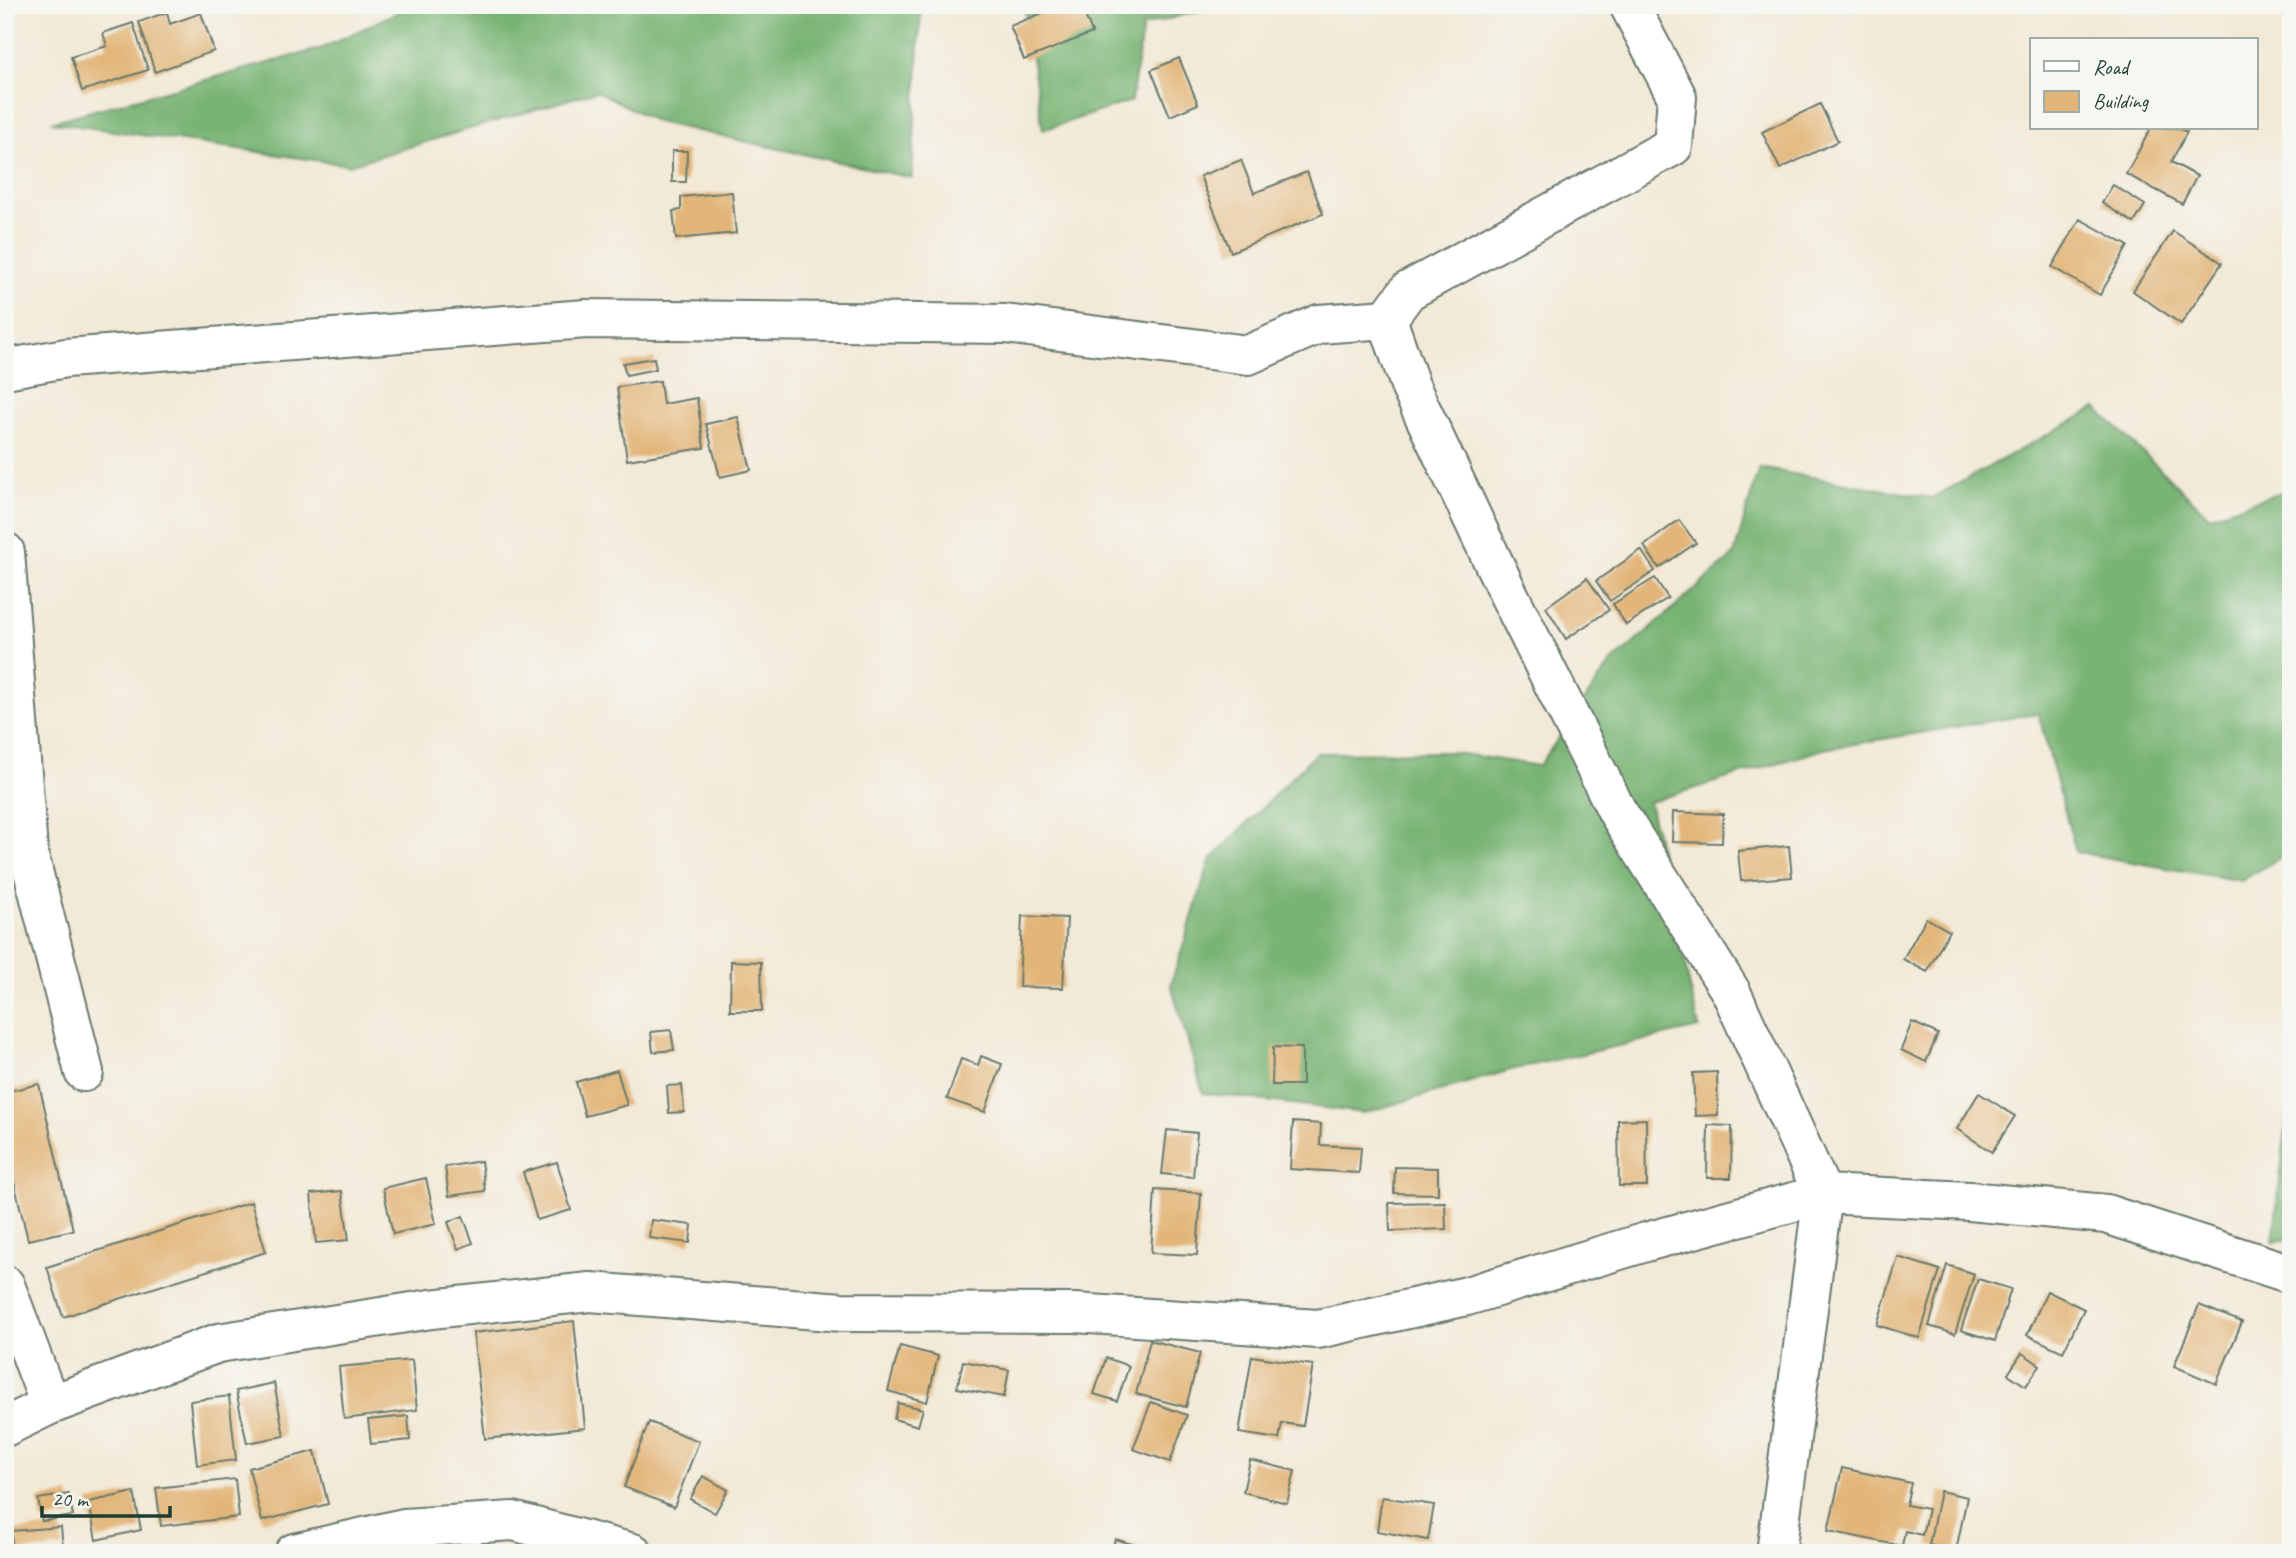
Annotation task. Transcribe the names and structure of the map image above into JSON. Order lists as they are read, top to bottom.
{
  "legend": ["Road", "Building"],
  "scale_bar": "20 m"
}
